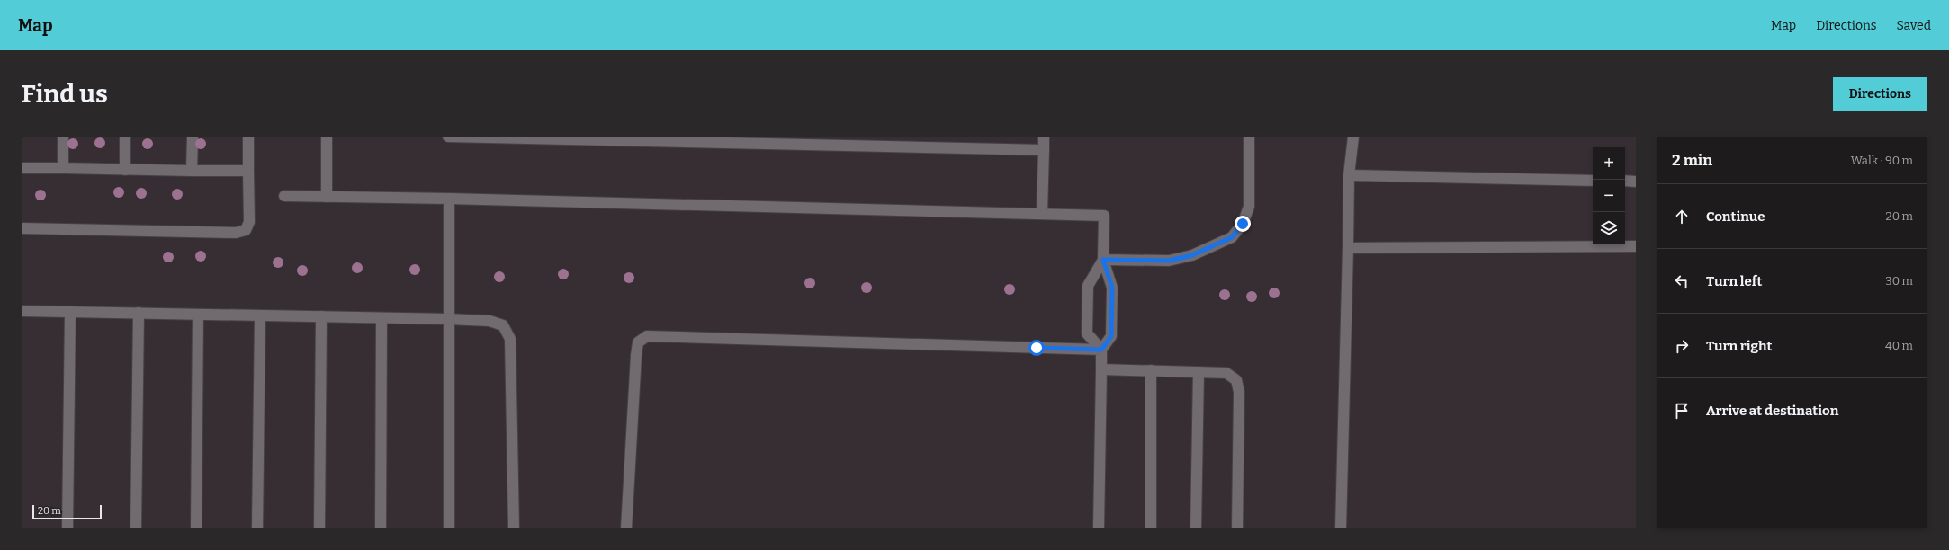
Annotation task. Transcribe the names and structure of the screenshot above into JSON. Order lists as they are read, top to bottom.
{
  "scale_bar": "20 m",
  "page": {
    "header": "Map",
    "nav": ["Map", "Directions", "Saved"],
    "buttons": "Directions",
    "title": "Find us",
    "heading": ["2 min", "Walk · 90 m"],
    "map_buttons": ["+", "−"],
    "list": [
      ["Continue", "20 m"],
      ["Turn left", "30 m"],
      ["Turn right", "40 m"],
      "Arrive at destination"
    ],
    "scale": "20 m"
  }
}
